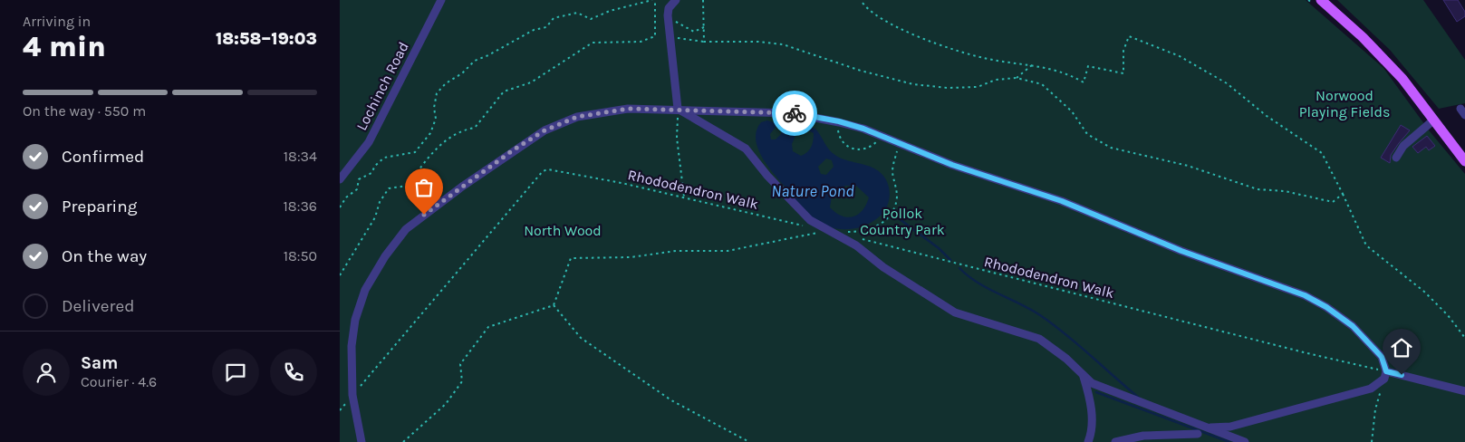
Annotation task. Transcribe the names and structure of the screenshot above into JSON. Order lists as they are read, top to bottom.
{
  "streets": {
    "street": ["Lochinch Road"],
    "path": ["Rhododendron Walk"]
  },
  "water": ["Nature Pond"],
  "parks": ["Norwood Playing Fields", "Pollok Country Park", "North Wood"],
  "page": {
    "heading": ["4 min", "Arriving in", "18:58–19:03"],
    "panel": ["Sam", "Courier · 4.6"],
    "bar": "On the way · 550 m",
    "list": [
      ["Confirmed", "18:34"],
      ["Preparing", "18:36"],
      ["On the way", "18:50"],
      "Delivered"
    ]
  }
}
